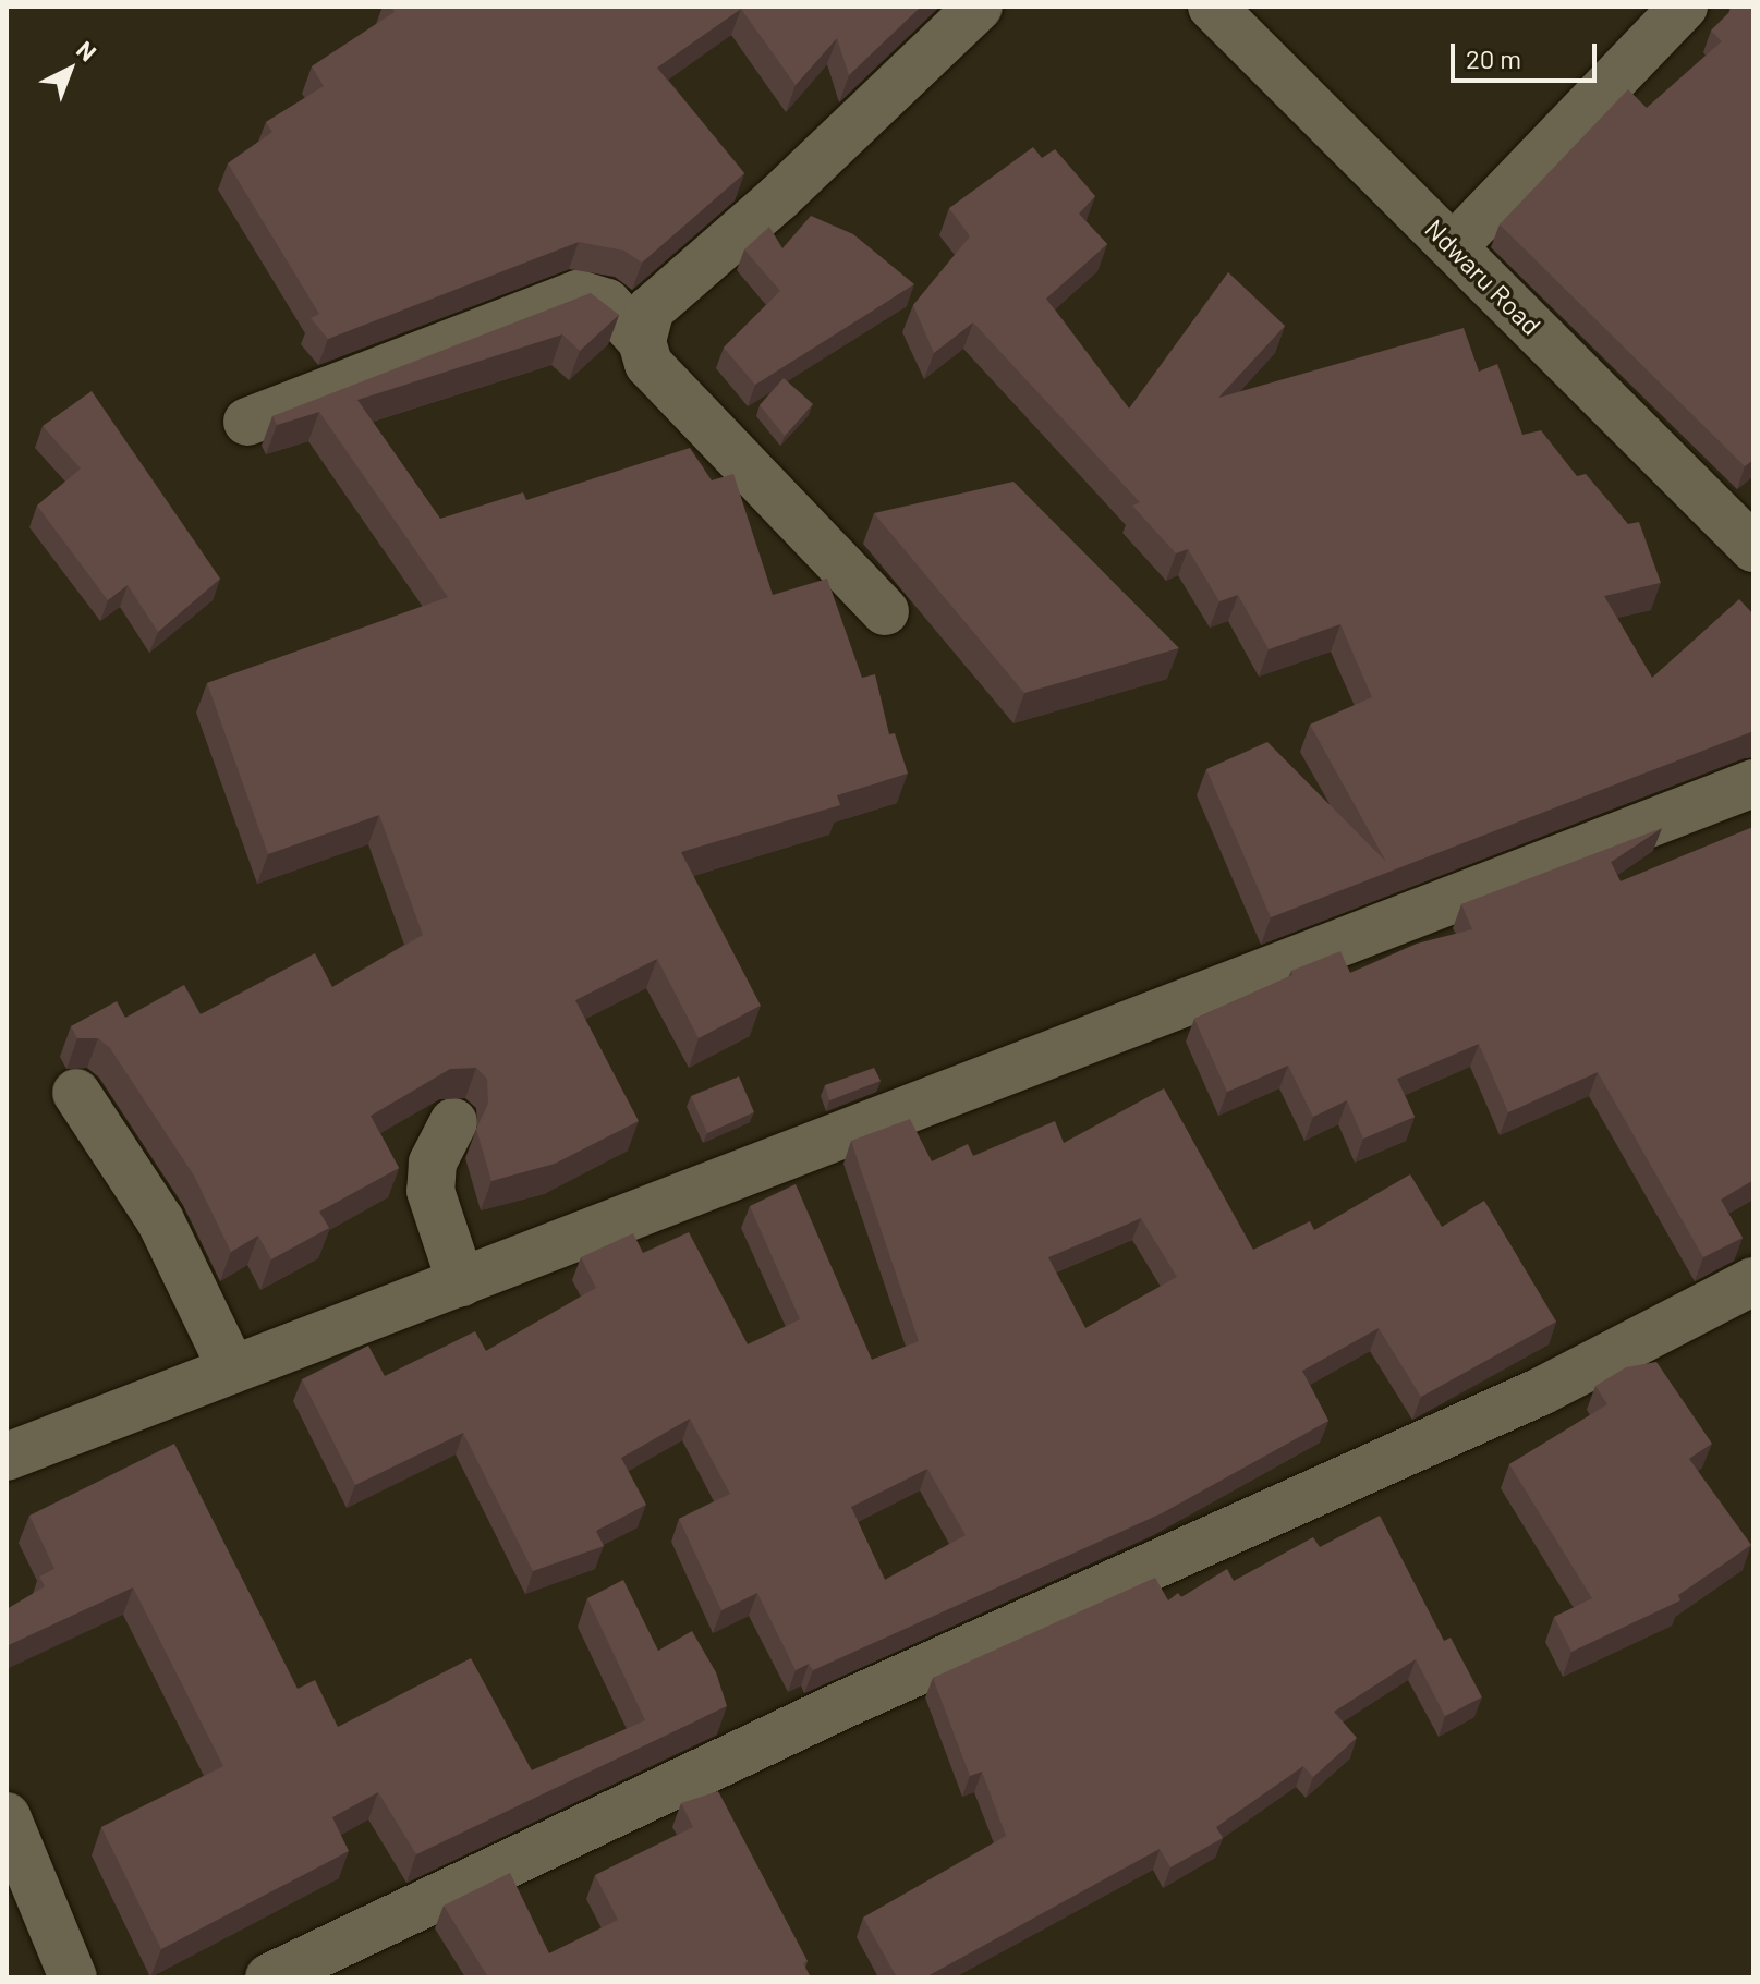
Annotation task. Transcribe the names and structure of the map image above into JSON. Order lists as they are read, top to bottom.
{
  "streets": {
    "street": ["Ndwaru Road"]
  },
  "scale_bar": "20 m",
  "north": "top right"
}
